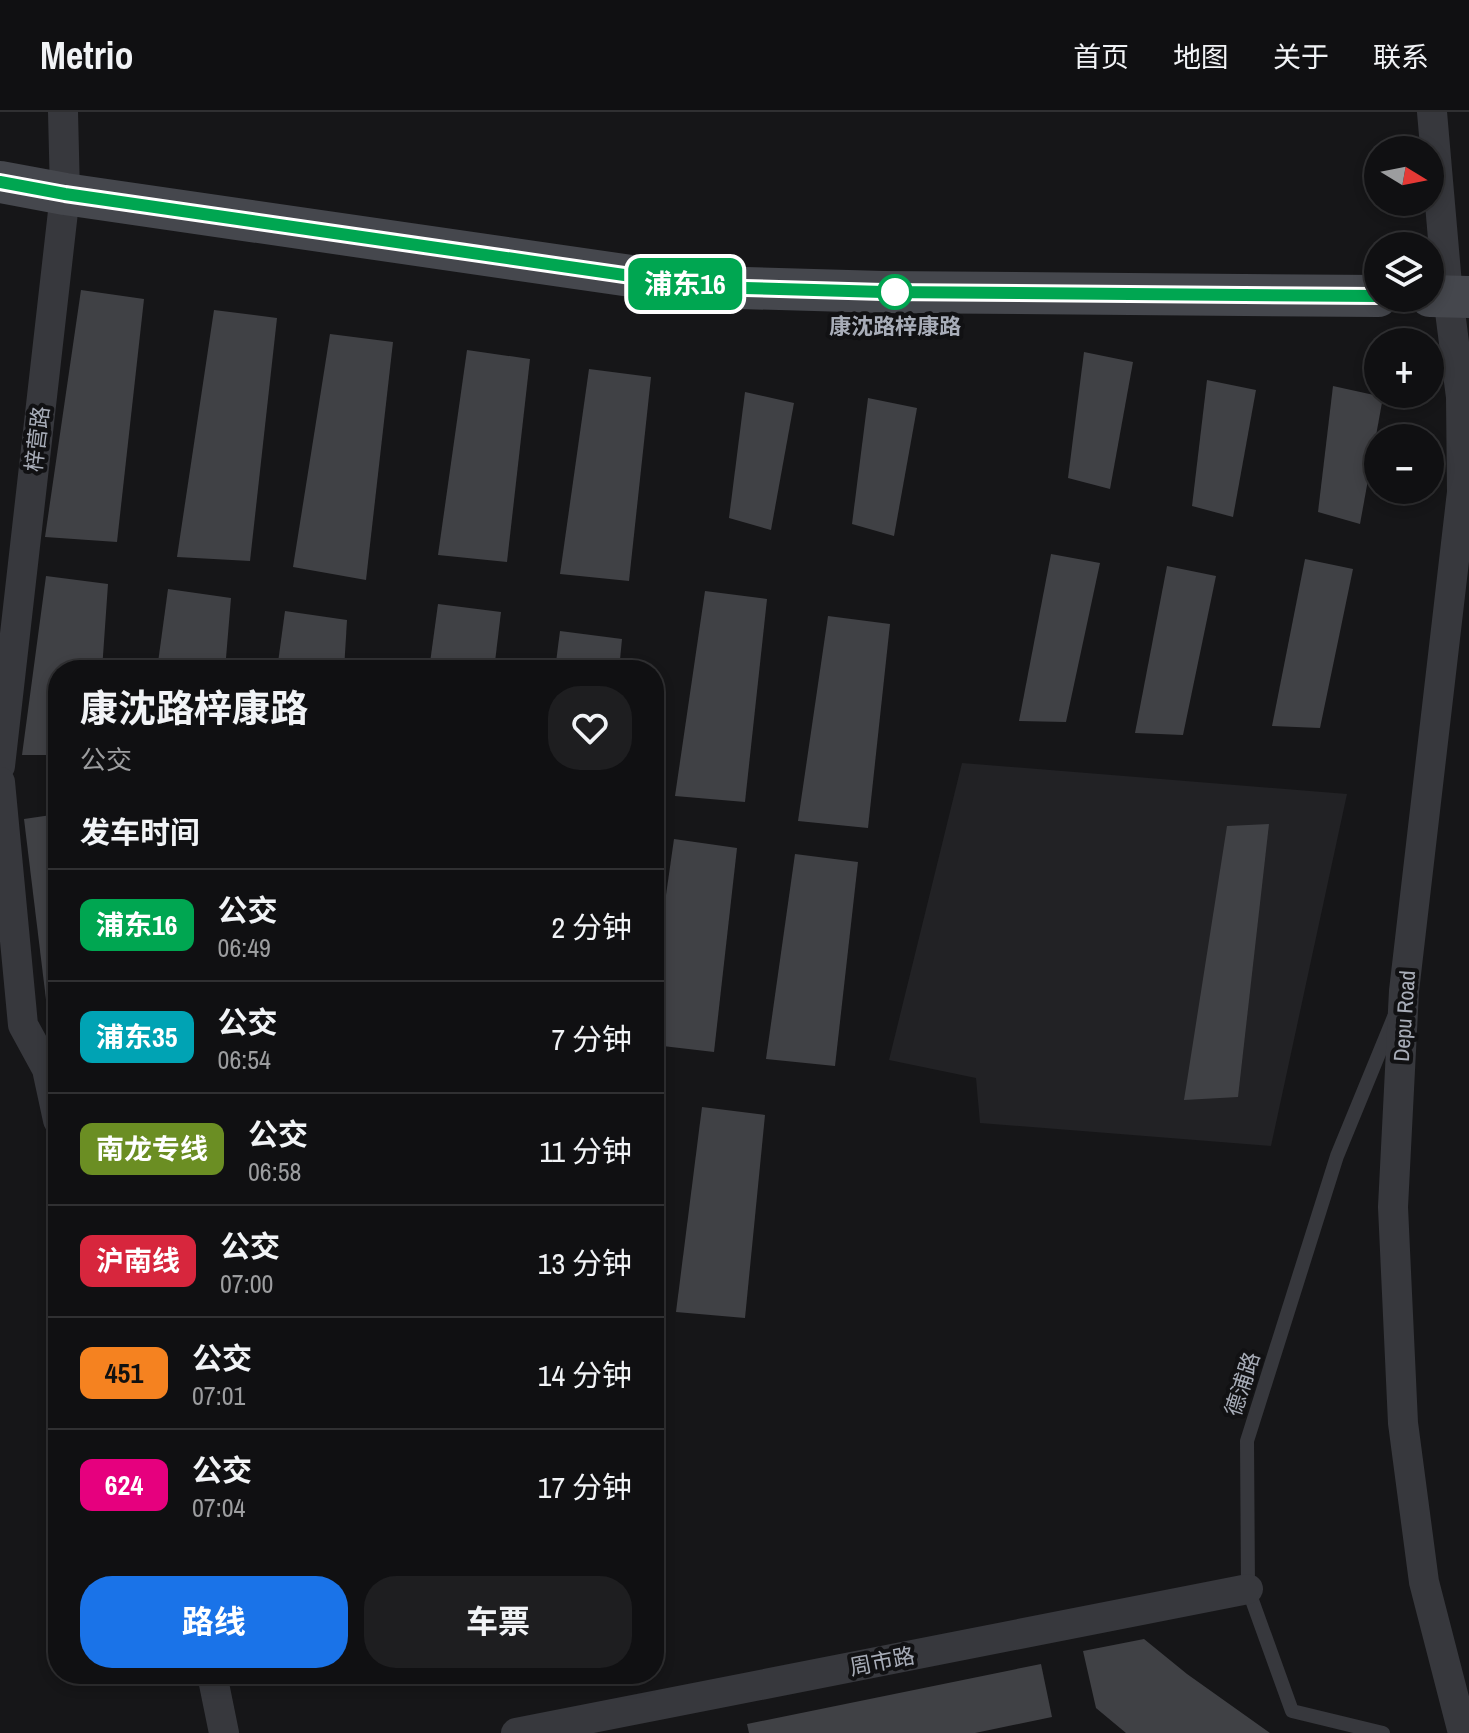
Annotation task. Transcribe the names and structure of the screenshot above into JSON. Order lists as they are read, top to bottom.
{
  "streets": {
    "street": ["梓营路", "Depu Road", "周市路"],
    "lane": ["德浦路"]
  },
  "crossings": [
    ["Depu Road", "德浦路"],
    ["德浦路", "周市路"]
  ],
  "places": ["康沈路梓康路"],
  "lines": ["bus line 浦东16"],
  "north": "right",
  "page": {
    "header": "Metrio",
    "nav": [
      "首页",
      "地图",
      "关于",
      "联系"
    ],
    "on_map": "浦东16",
    "map_buttons": ["+", "−"],
    "heading": [
      ["康沈路梓康路", "公交"],
      "发车时间"
    ],
    "list": [
      {
        "mark": "浦东16",
        "name": "公交",
        "note": "06:49",
        "value": "2 分钟"
      },
      {
        "mark": "浦东35",
        "name": "公交",
        "note": "06:54",
        "value": "7 分钟"
      },
      {
        "mark": "南龙专线",
        "name": "公交",
        "note": "06:58",
        "value": "11 分钟"
      },
      {
        "mark": "沪南线",
        "name": "公交",
        "note": "07:00",
        "value": "13 分钟"
      },
      {
        "mark": "451",
        "name": "公交",
        "note": "07:01",
        "value": "14 分钟"
      },
      {
        "mark": "624",
        "name": "公交",
        "note": "07:04",
        "value": "17 分钟"
      }
    ],
    "buttons": ["路线", "车票"]
  }
}
